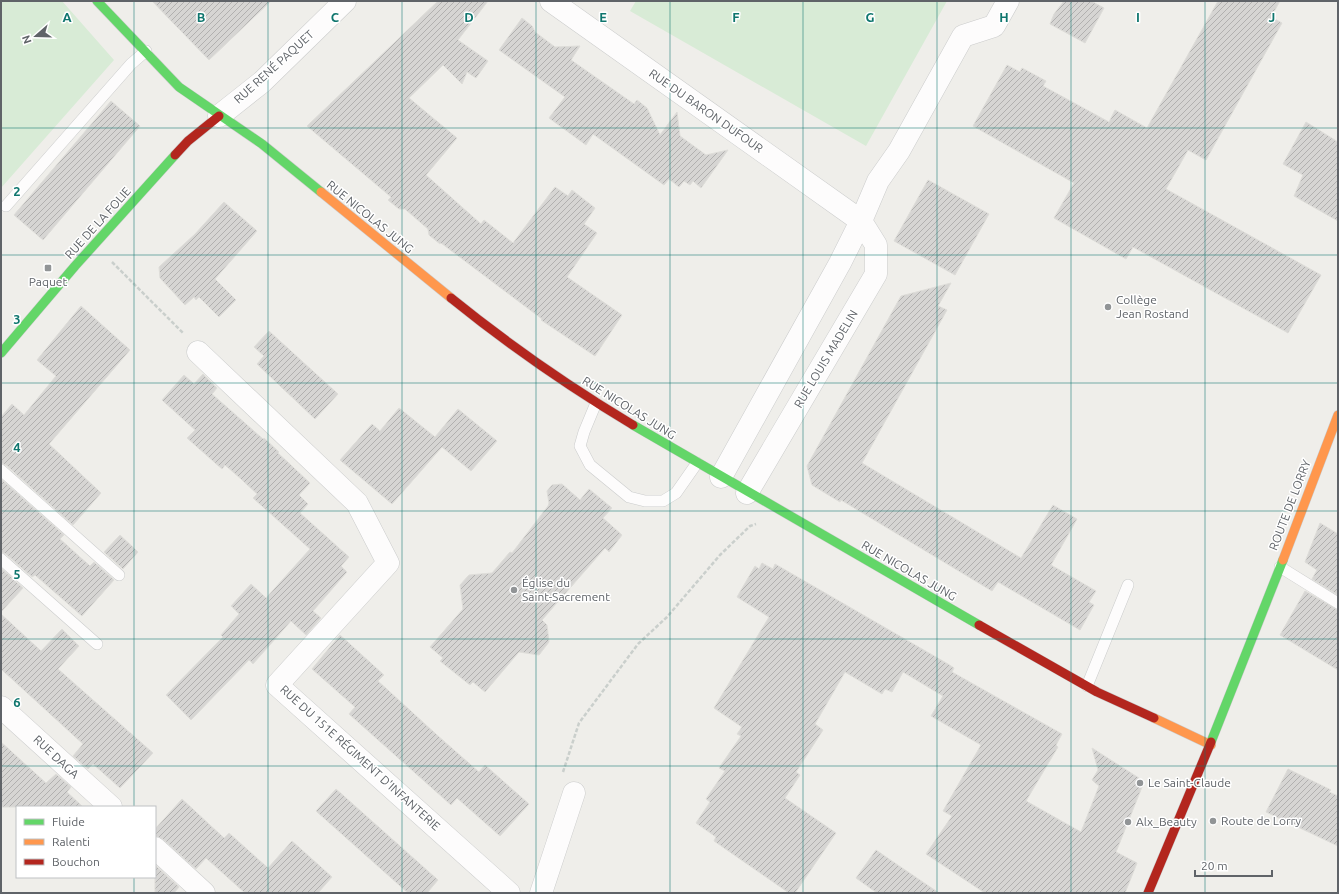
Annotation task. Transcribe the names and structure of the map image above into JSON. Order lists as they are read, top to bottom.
{
  "streets": {
    "main road": ["RUE NICOLAS JUNG", "RUE DE LA FOLIE", "ROUTE DE LORRY"],
    "street": [
      "RUE RENÉ PAQUET",
      "RUE DU BARON DUFOUR",
      "RUE LOUIS MADELIN",
      "RUE DAGA",
      "RUE DU 151E RÉGIMENT D'INFANTERIE"
    ]
  },
  "crossings": [
    ["RUE RENÉ PAQUET", "RUE NICOLAS JUNG"],
    ["RUE RENÉ PAQUET", "RUE DE LA FOLIE"],
    ["RUE DU BARON DUFOUR", "RUE LOUIS MADELIN"],
    ["RUE NICOLAS JUNG", "RUE DE LA FOLIE"],
    ["RUE NICOLAS JUNG", "RUE LOUIS MADELIN"],
    ["RUE NICOLAS JUNG", "ROUTE DE LORRY"]
  ],
  "places": {
    "transit": ["Paquet"],
    "other": [
      "Collège Jean Rostand",
      "Église du Saint-Sacrement",
      "Le Saint-Claude",
      "Route de Lorry",
      "Alx_Beauty"
    ]
  },
  "legend": ["Fluide", "Ralenti", "Bouchon"],
  "scale_bar": "20 m",
  "north": "left",
  "grid": {
    "columns": [
      "A",
      "B",
      "C",
      "D",
      "E",
      "F",
      "G",
      "H",
      "I",
      "J"
    ],
    "rows": [
      "2",
      "3",
      "4",
      "5",
      "6"
    ]
  }
}
